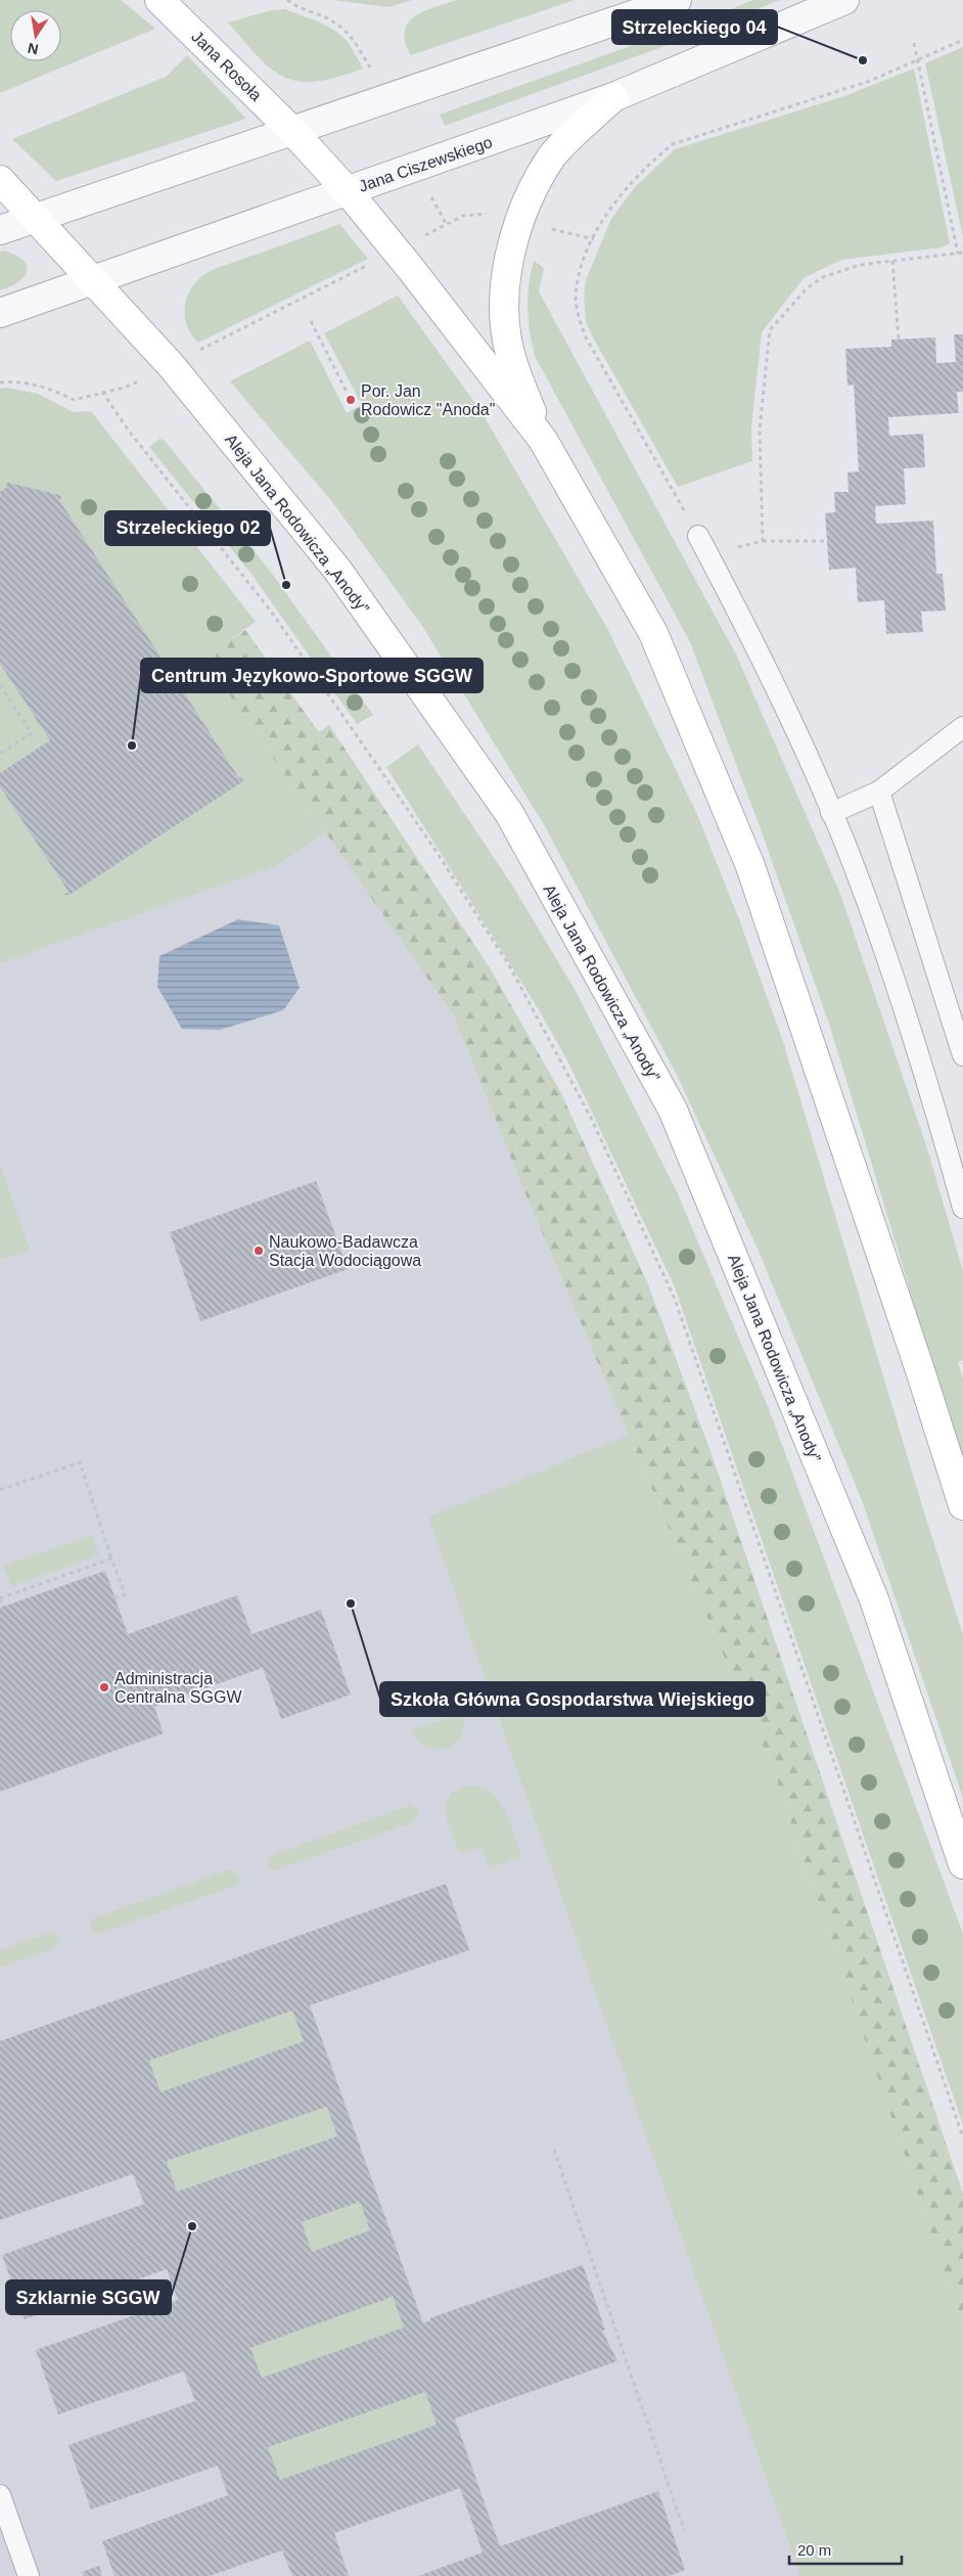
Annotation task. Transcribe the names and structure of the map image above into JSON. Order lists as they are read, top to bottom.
{
  "streets": {
    "main road": ["Jana Rosoła", "Aleja Jana Rodowicza „Anody”"],
    "street": ["Jana Ciszewskiego"]
  },
  "crossings": [
    ["Jana Ciszewskiego", "Aleja Jana Rodowicza „Anody”"]
  ],
  "places": [
    "Strzeleckiego 04",
    "Por. Jan Rodowicz \"Anoda\"",
    "Strzeleckiego 02",
    "Centrum Językowo-Sportowe SGGW",
    "Naukowo-Badawcza Stacja Wodociągowa",
    "Szkoła Główna Gospodarstwa Wiejskiego",
    "Administracja Centralna SGGW",
    "Szklarnie SGGW"
  ],
  "scale_bar": "20 m",
  "north": "bottom"
}
